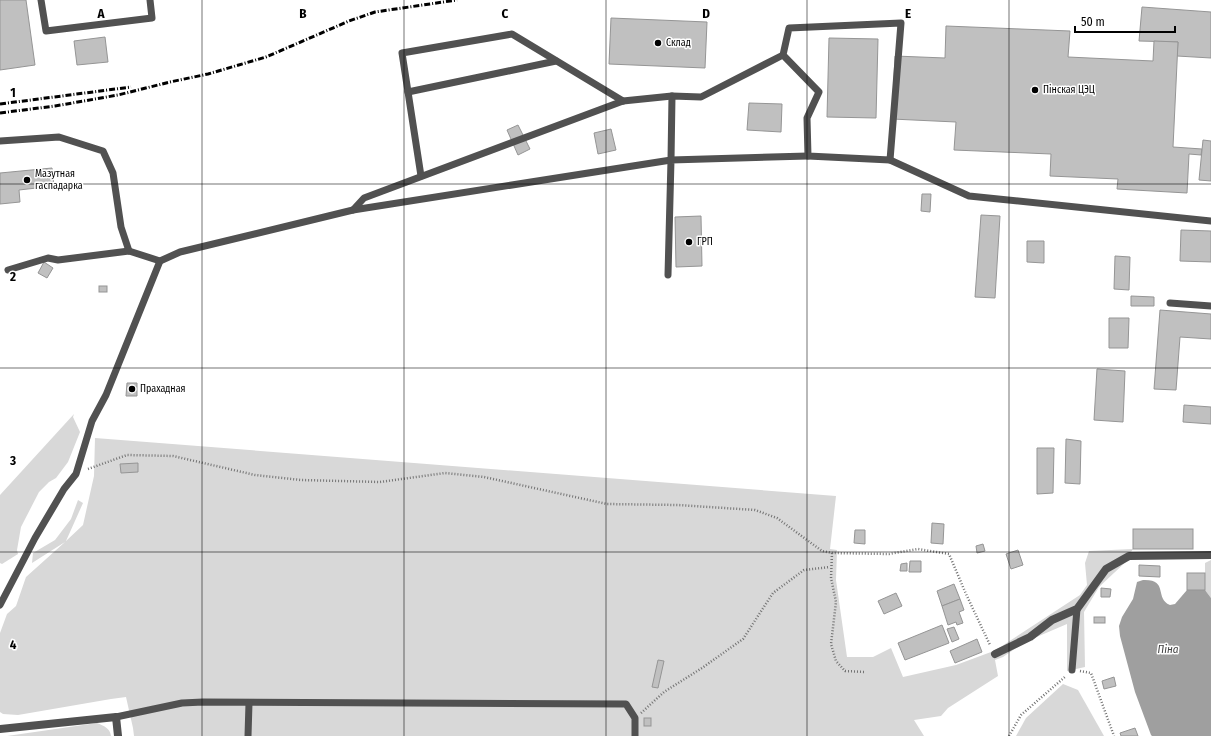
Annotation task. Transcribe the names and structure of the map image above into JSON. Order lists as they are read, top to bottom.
{
  "water": ["Піна"],
  "places": [
    "Склад",
    "Пінская ЦЭЦ",
    "Мазутная гаспадарка",
    "ГРП",
    "Прахадная"
  ],
  "scale_bar": "50 m",
  "grid": {
    "columns": [
      "A",
      "B",
      "C",
      "D",
      "E"
    ],
    "rows": [
      "1",
      "2",
      "3",
      "4"
    ]
  }
}
